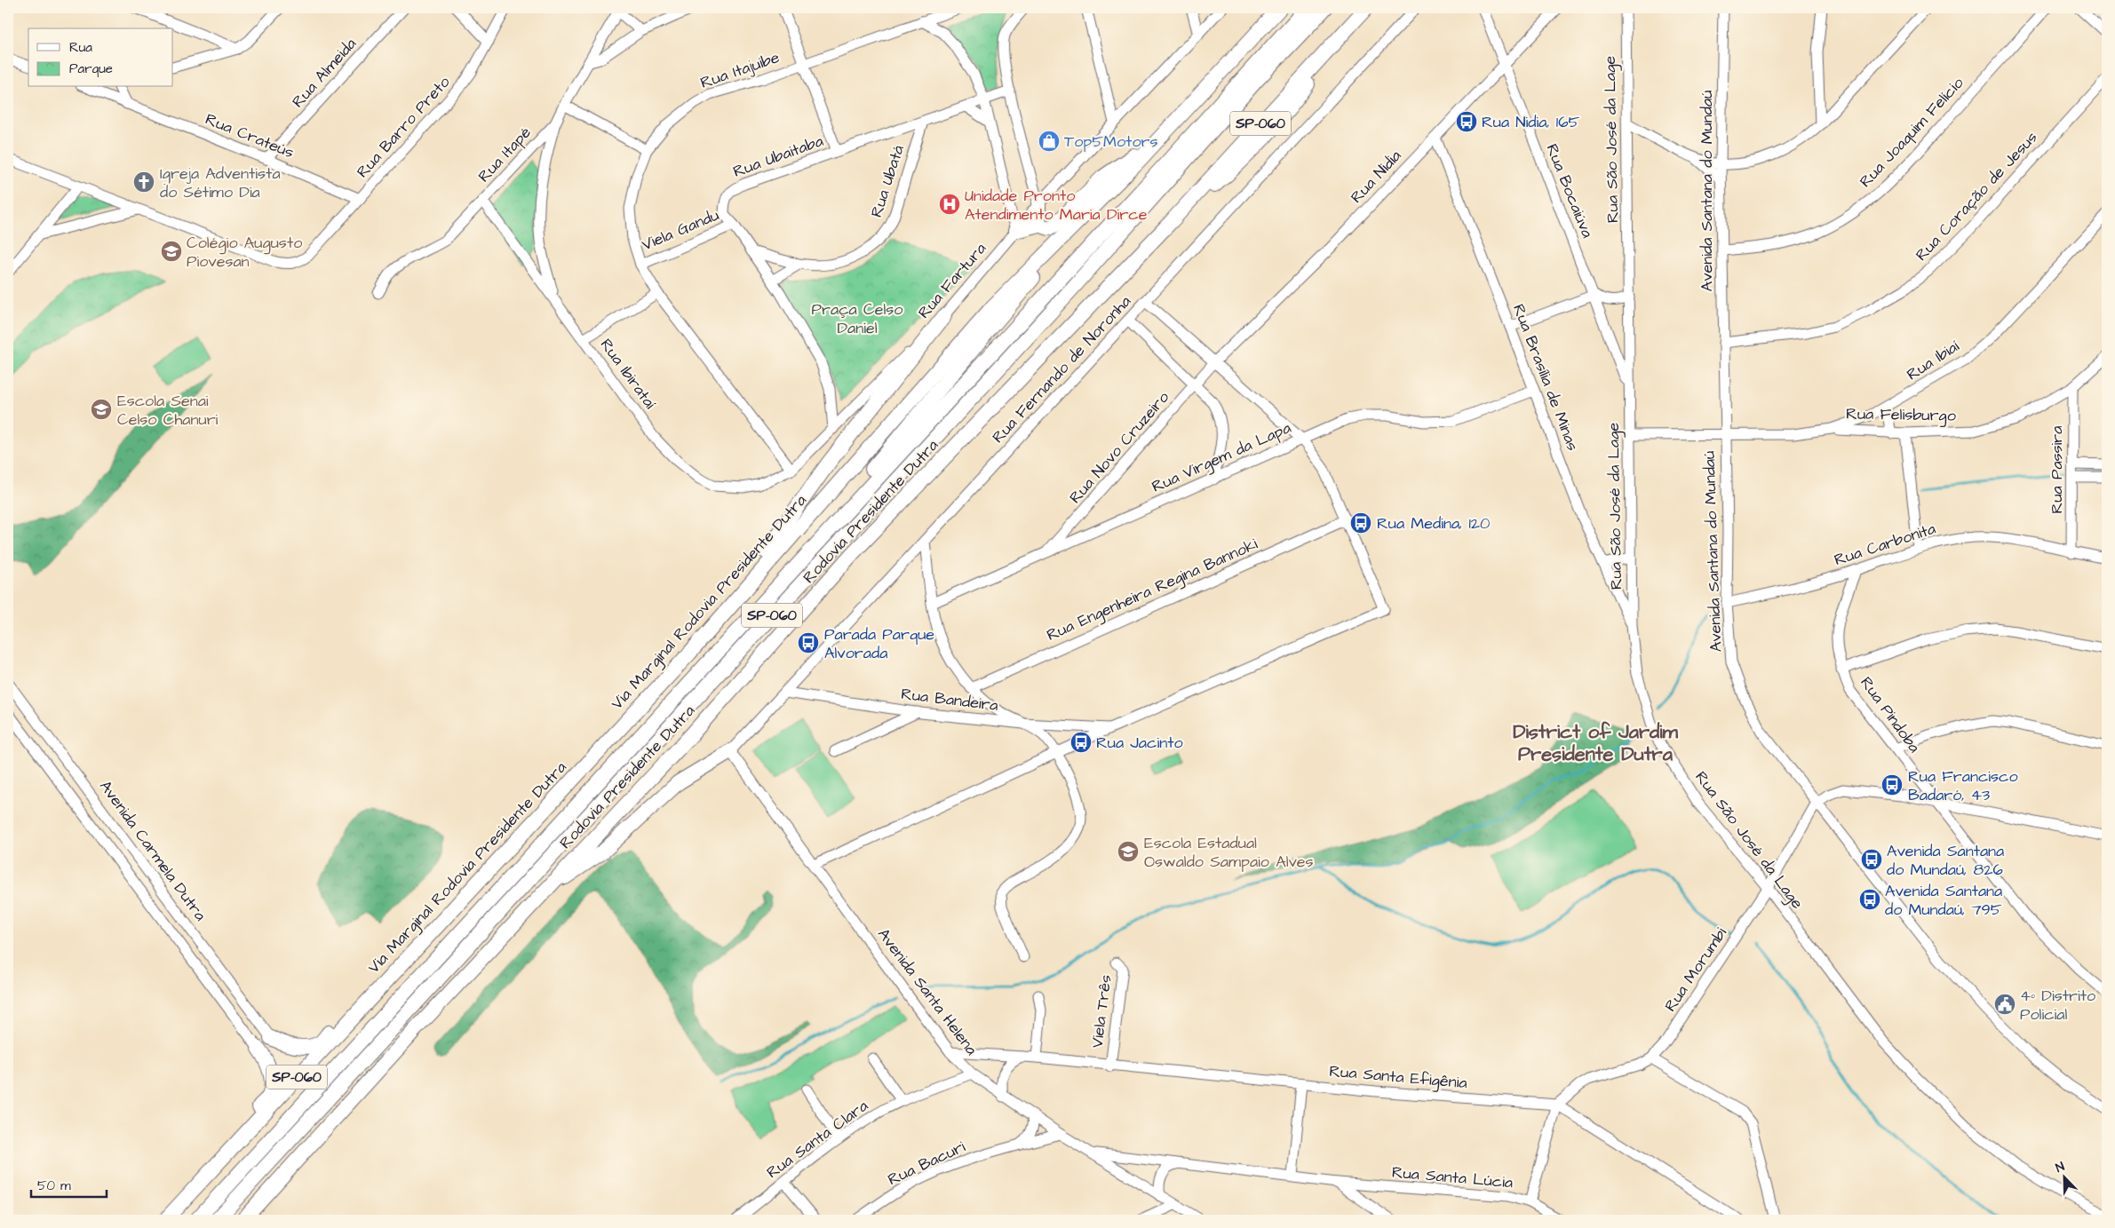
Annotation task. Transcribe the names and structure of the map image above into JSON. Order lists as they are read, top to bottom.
{
  "streets": {
    "highway": ["SP-060", "Rodovia Presidente Dutra", "Via Marginal Rodovia Presidente Dutra"],
    "street": [
      "Rua Itajuibe",
      "Rua Almeida",
      "Rua Barro Preto",
      "Rua Joaquim Felício",
      "Rua Crateús",
      "Rua São José da Lage",
      "Rua Itapé",
      "Rua Ubaitaba",
      "Rua Nidia",
      "Rua Ubatá",
      "Rua Bocaiúva",
      "Avenida Santana do Mundaú",
      "Rua Coração de Jesus",
      "Viela Gandu",
      "Rua Fartura",
      "Rua Ibiaí",
      "Rua Fernando de Noronha",
      "Rua Ibirataí",
      "Rua Brasília de Minas",
      "Rua Felisburgo",
      "Rua Novo Cruzeiro",
      "Rua Virgem da Lapa",
      "Rua Passira",
      "Rua Carbonita",
      "Rua Engenheira Regina Bannoki",
      "Rua Bandeira",
      "Rua Pindoba",
      "Avenida Carmela Dutra",
      "Rua Morumbi",
      "Avenida Santa Helena",
      "Viela Três",
      "Rua Santa Efigênia",
      "Rua Santa Clara",
      "Rua Bacuri",
      "Rua Santa Lúcia"
    ]
  },
  "crossings": [
    ["Rua Itajuibe", "Viela Gandu"],
    ["Rua Itajuibe", "Rua Fartura"],
    ["Rua Itajuibe", "Rua Ibirataí"],
    ["Rua Almeida", "Rua Crateús"],
    ["Rua Barro Preto", "Rua Crateús"],
    ["Rua Joaquim Felício", "Avenida Santana do Mundaú"],
    ["Rua São José da Lage", "Rua Bocaiúva"],
    ["Rua São José da Lage", "Rua Ibiaí"],
    ["Rua São José da Lage", "Rua Brasília de Minas"],
    ["Rua São José da Lage", "Rua Morumbi"],
    ["Rua Itapé", "Rua Ibirataí"],
    ["Rua Ubaitaba", "Rua Ubatá"],
    ["Rua Ubaitaba", "Viela Gandu"],
    ["Rua Ubaitaba", "Rua Fartura"],
    ["Rua Nidia", "Rua Bocaiúva"],
    ["Rua Nidia", "Rua Brasília de Minas"],
    ["Rua Nidia", "Rua Novo Cruzeiro"],
    ["Avenida Santana do Mundaú", "Rua Coração de Jesus"],
    ["Avenida Santana do Mundaú", "Rua Ibiaí"],
    ["Avenida Santana do Mundaú", "Rua Carbonita"],
    ["Avenida Santana do Mundaú", "Rua Morumbi"],
    ["Rua Fartura", "Rua Ibirataí"],
    ["Rua Ibiaí", "Rua Felisburgo"],
    ["Rua Fernando de Noronha", "Rua Bandeira"],
    ["Rua Fernando de Noronha", "Avenida Santa Helena"],
    ["Rua Brasília de Minas", "Rua Virgem da Lapa"],
    ["Rua Felisburgo", "Rua Passira"],
    ["Rua Novo Cruzeiro", "Rua Virgem da Lapa"],
    ["Rua Passira", "Rua Carbonita"],
    ["Rua Carbonita", "Rua Pindoba"],
    ["Rua Morumbi", "Rua Santa Efigênia"],
    ["Avenida Santa Helena", "Rua Santa Efigênia"],
    ["Avenida Santa Helena", "Rua Santa Clara"],
    ["Avenida Santa Helena", "Rua Bacuri"],
    ["Avenida Santa Helena", "Rua Santa Lúcia"],
    ["Viela Três", "Rua Santa Efigênia"]
  ],
  "districts": ["District of Jardim Presidente Dutra"],
  "parks": ["Praça Celso Daniel"],
  "places": {
    "bus stop": [
      "Rua Nidia, 165",
      "Rua Medina, 120",
      "Parada Parque Alvorada",
      "Rua Jacinto",
      "Rua Francisco Badaró, 43",
      "Avenida Santana do Mundaú, 826",
      "Avenida Santana do Mundaú, 795"
    ],
    "shop": ["Top5Motors"],
    "church": ["Igreja Adventista do Sétimo Dia"],
    "hospital": ["Unidade Pronto Atendimento Maria Dirce"],
    "school or university": ["Colégio Augusto Piovesan", "Escola Senai Celso Chanuri", "Escola Estadual Oswaldo Sampaio Alves"],
    "public building": ["4º Distrito Policial"]
  },
  "legend": ["Rua", "Parque"],
  "scale_bar": "50 m",
  "north": "top left"
}
